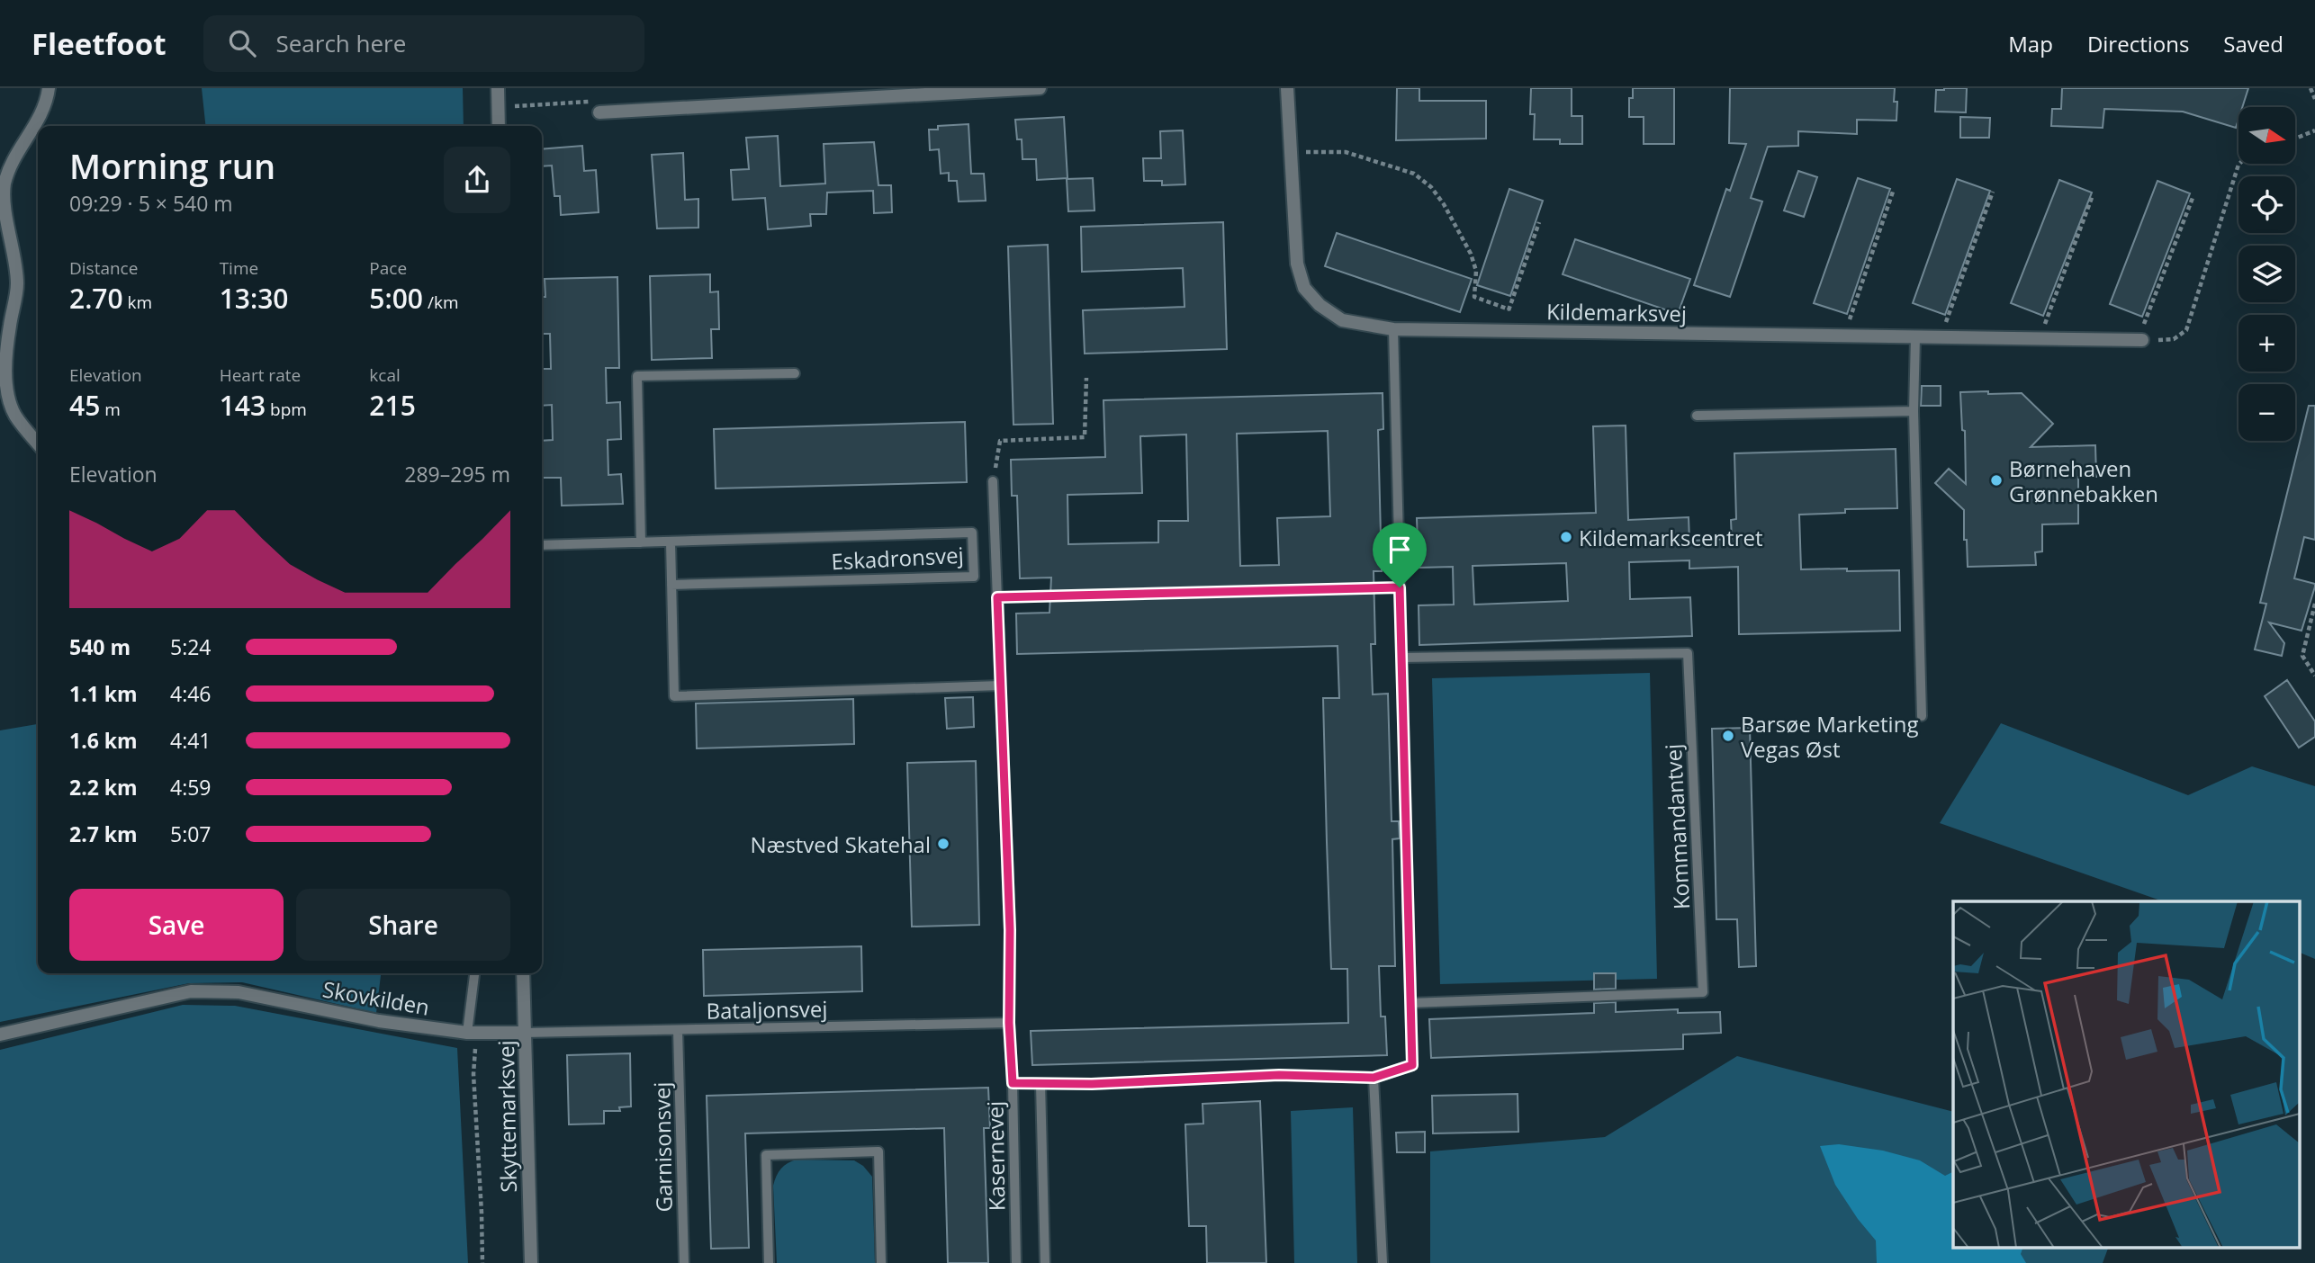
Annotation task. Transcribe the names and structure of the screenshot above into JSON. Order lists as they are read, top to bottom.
{
  "streets": {
    "street": ["Kildemarksvej", "Skovkilden", "Skyttemarksvej"],
    "lane": [
      "Eskadronsvej",
      "Kommandantvej",
      "Bataljonsvej",
      "Garnisonsvej",
      "Kasernevej"
    ]
  },
  "crossings": [
    ["Skovkilden", "Bataljonsvej"],
    ["Skovkilden", "Skyttemarksvej"],
    ["Bataljonsvej", "Skyttemarksvej"],
    ["Bataljonsvej", "Garnisonsvej"],
    ["Bataljonsvej", "Kasernevej"]
  ],
  "places": [
    "Børnehaven Grønnebakken",
    "Kildemarkscentret",
    "Barsøe Marketing Vegas Øst",
    "Næstved Skatehal"
  ],
  "north": "right",
  "page": {
    "header": "Fleetfoot",
    "search": "Search here",
    "nav": ["Map", "Directions", "Saved"],
    "map_buttons": ["+", "−"],
    "heading": ["Morning run", "09:29 · 5 × 540 m"],
    "stats": [
      ["Distance", "2.70 km"],
      ["Time", "13:30"],
      ["Pace", "5:00 /km"],
      ["Elevation", "45 m"],
      ["Heart rate", "143 bpm"],
      ["kcal", "215"]
    ],
    "chart": ["Elevation", "289–295 m"],
    "list": [
      {
        "name": "540 m",
        "note": "5:24"
      },
      {
        "name": "1.1 km",
        "note": "4:46"
      },
      {
        "name": "1.6 km",
        "note": "4:41"
      },
      {
        "name": "2.2 km",
        "note": "4:59"
      },
      {
        "name": "2.7 km",
        "note": "5:07"
      }
    ],
    "buttons": ["Save", "Share"]
  }
}
